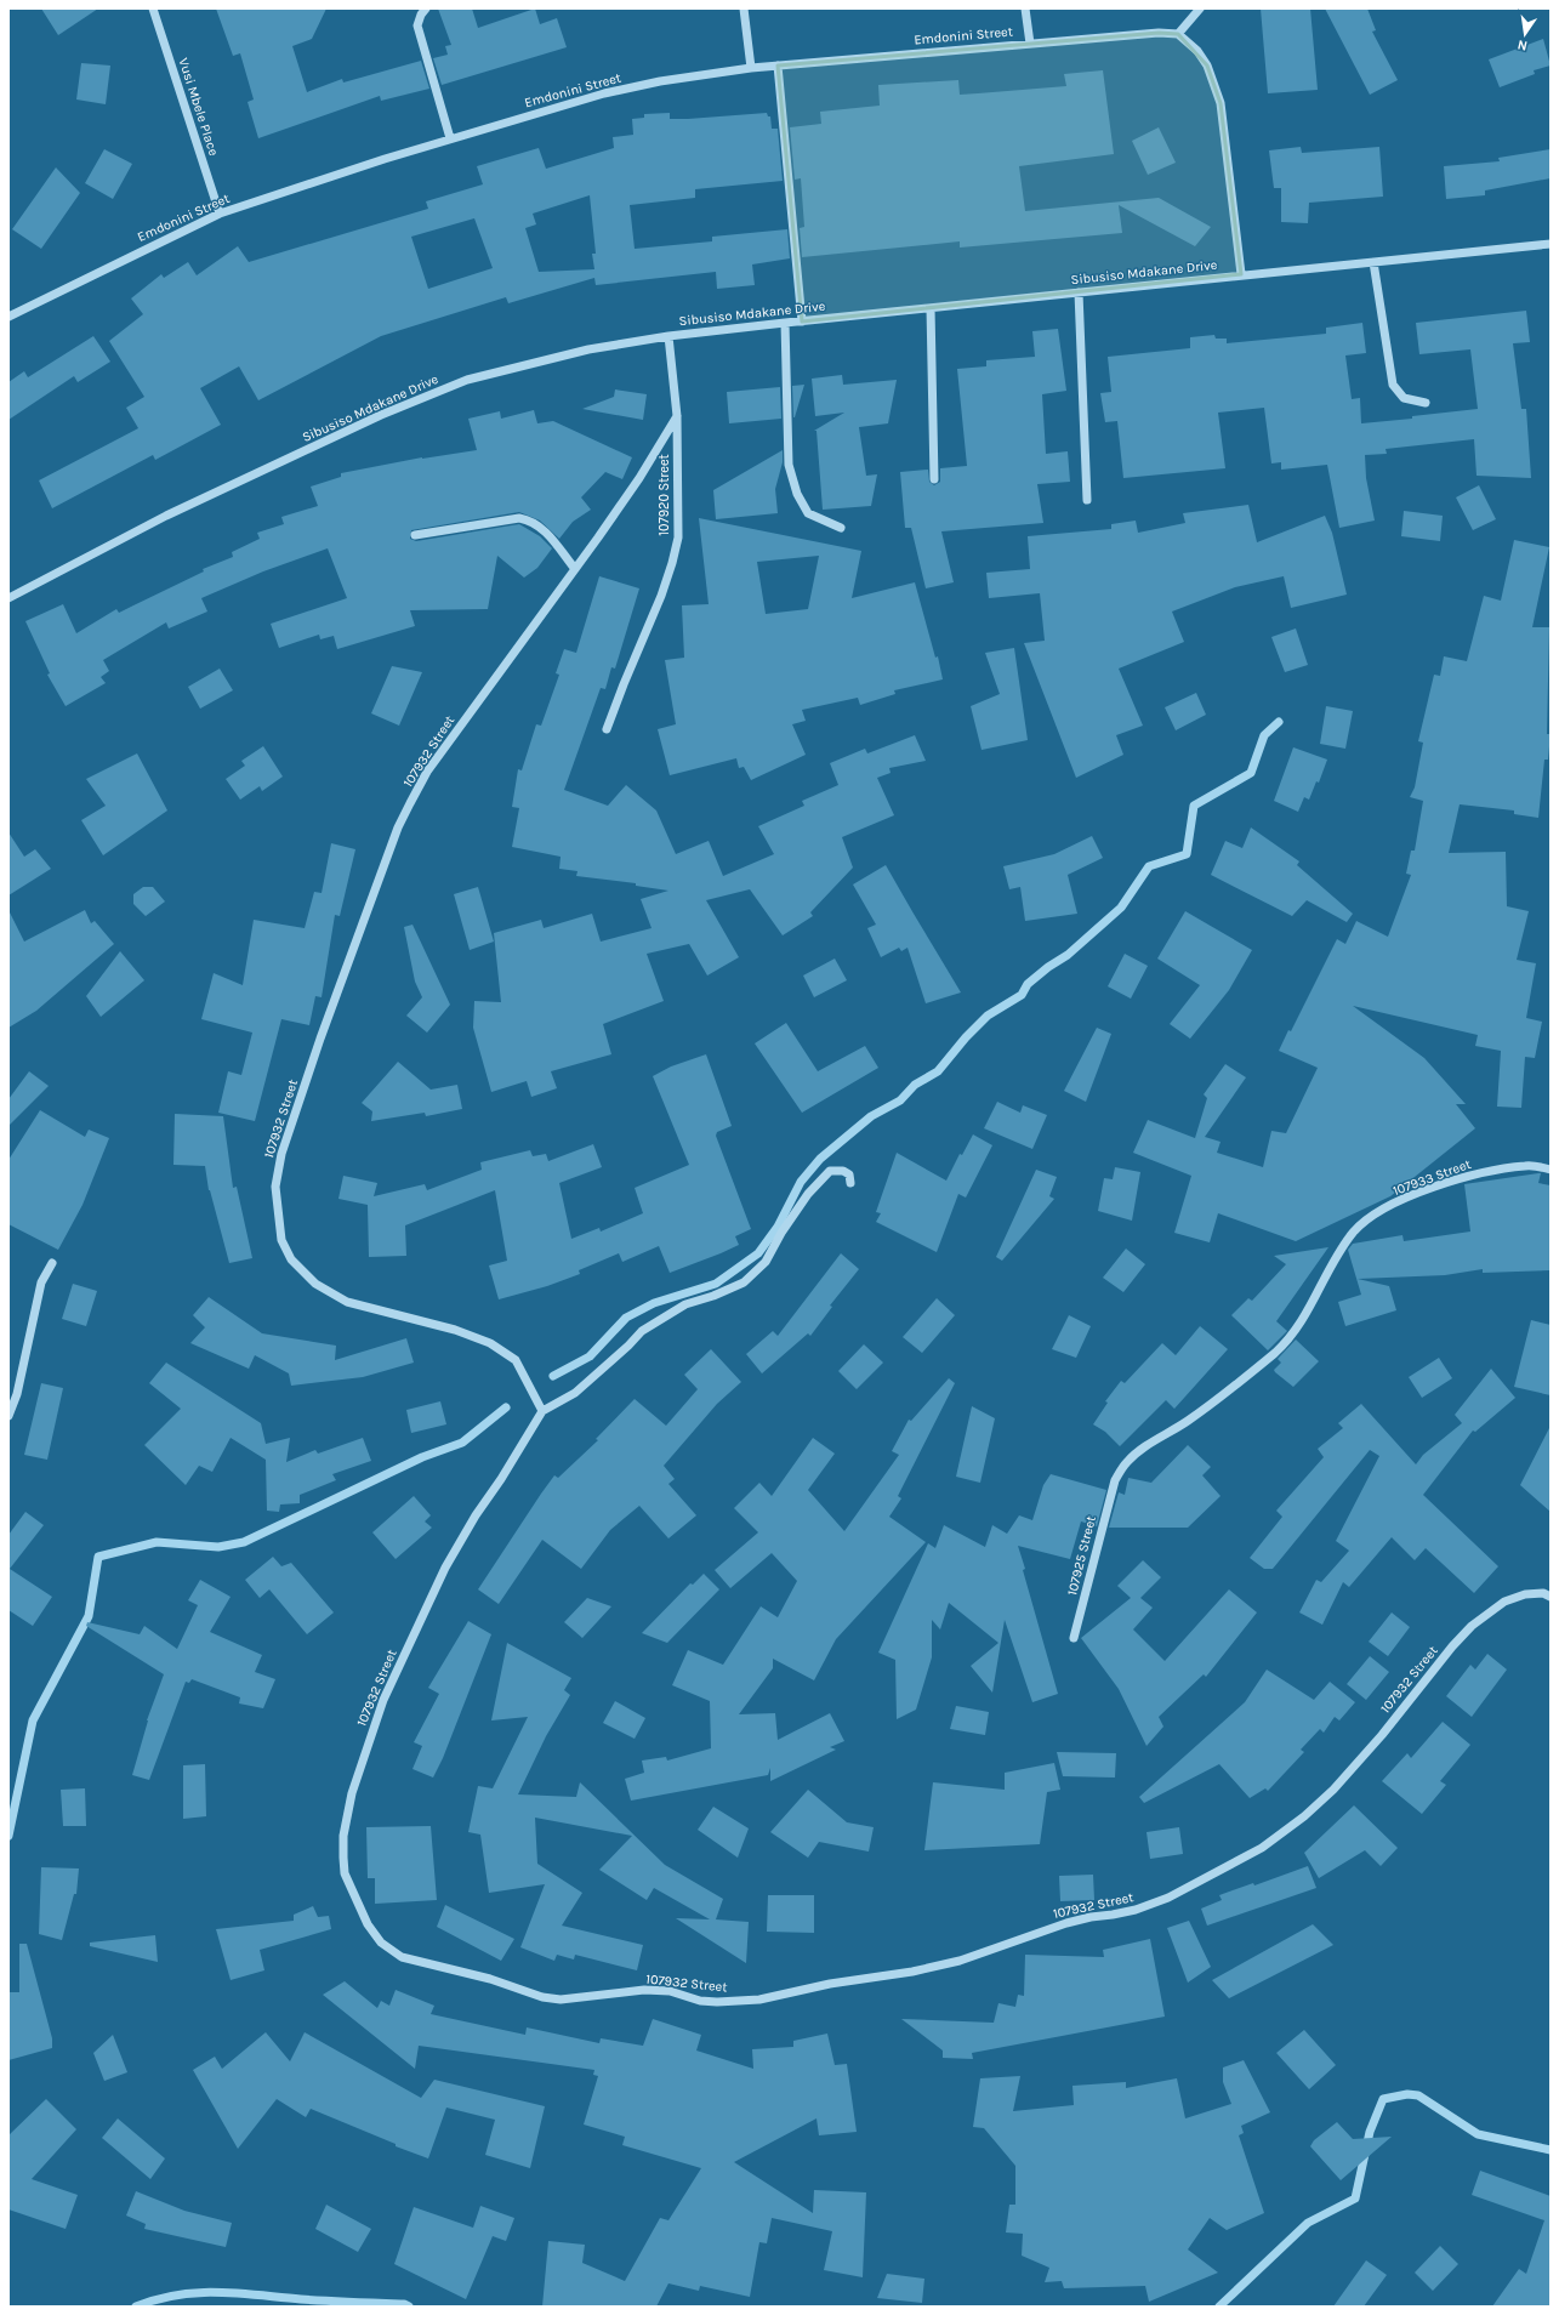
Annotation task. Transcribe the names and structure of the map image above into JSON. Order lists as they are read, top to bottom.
{
  "streets": {
    "street": [
      "Emdonini Street",
      "Vusi Mbele Place",
      "Sibusiso Mdakane Drive",
      "107920 Street",
      "107932 Street",
      "107933 Street",
      "107925 Street"
    ]
  },
  "crossings": [
    ["Emdonini Street", "Vusi Mbele Place"],
    ["Sibusiso Mdakane Drive", "107920 Street"],
    ["107920 Street", "107932 Street"],
    ["107933 Street", "107925 Street"]
  ],
  "north": "bottom"
}
